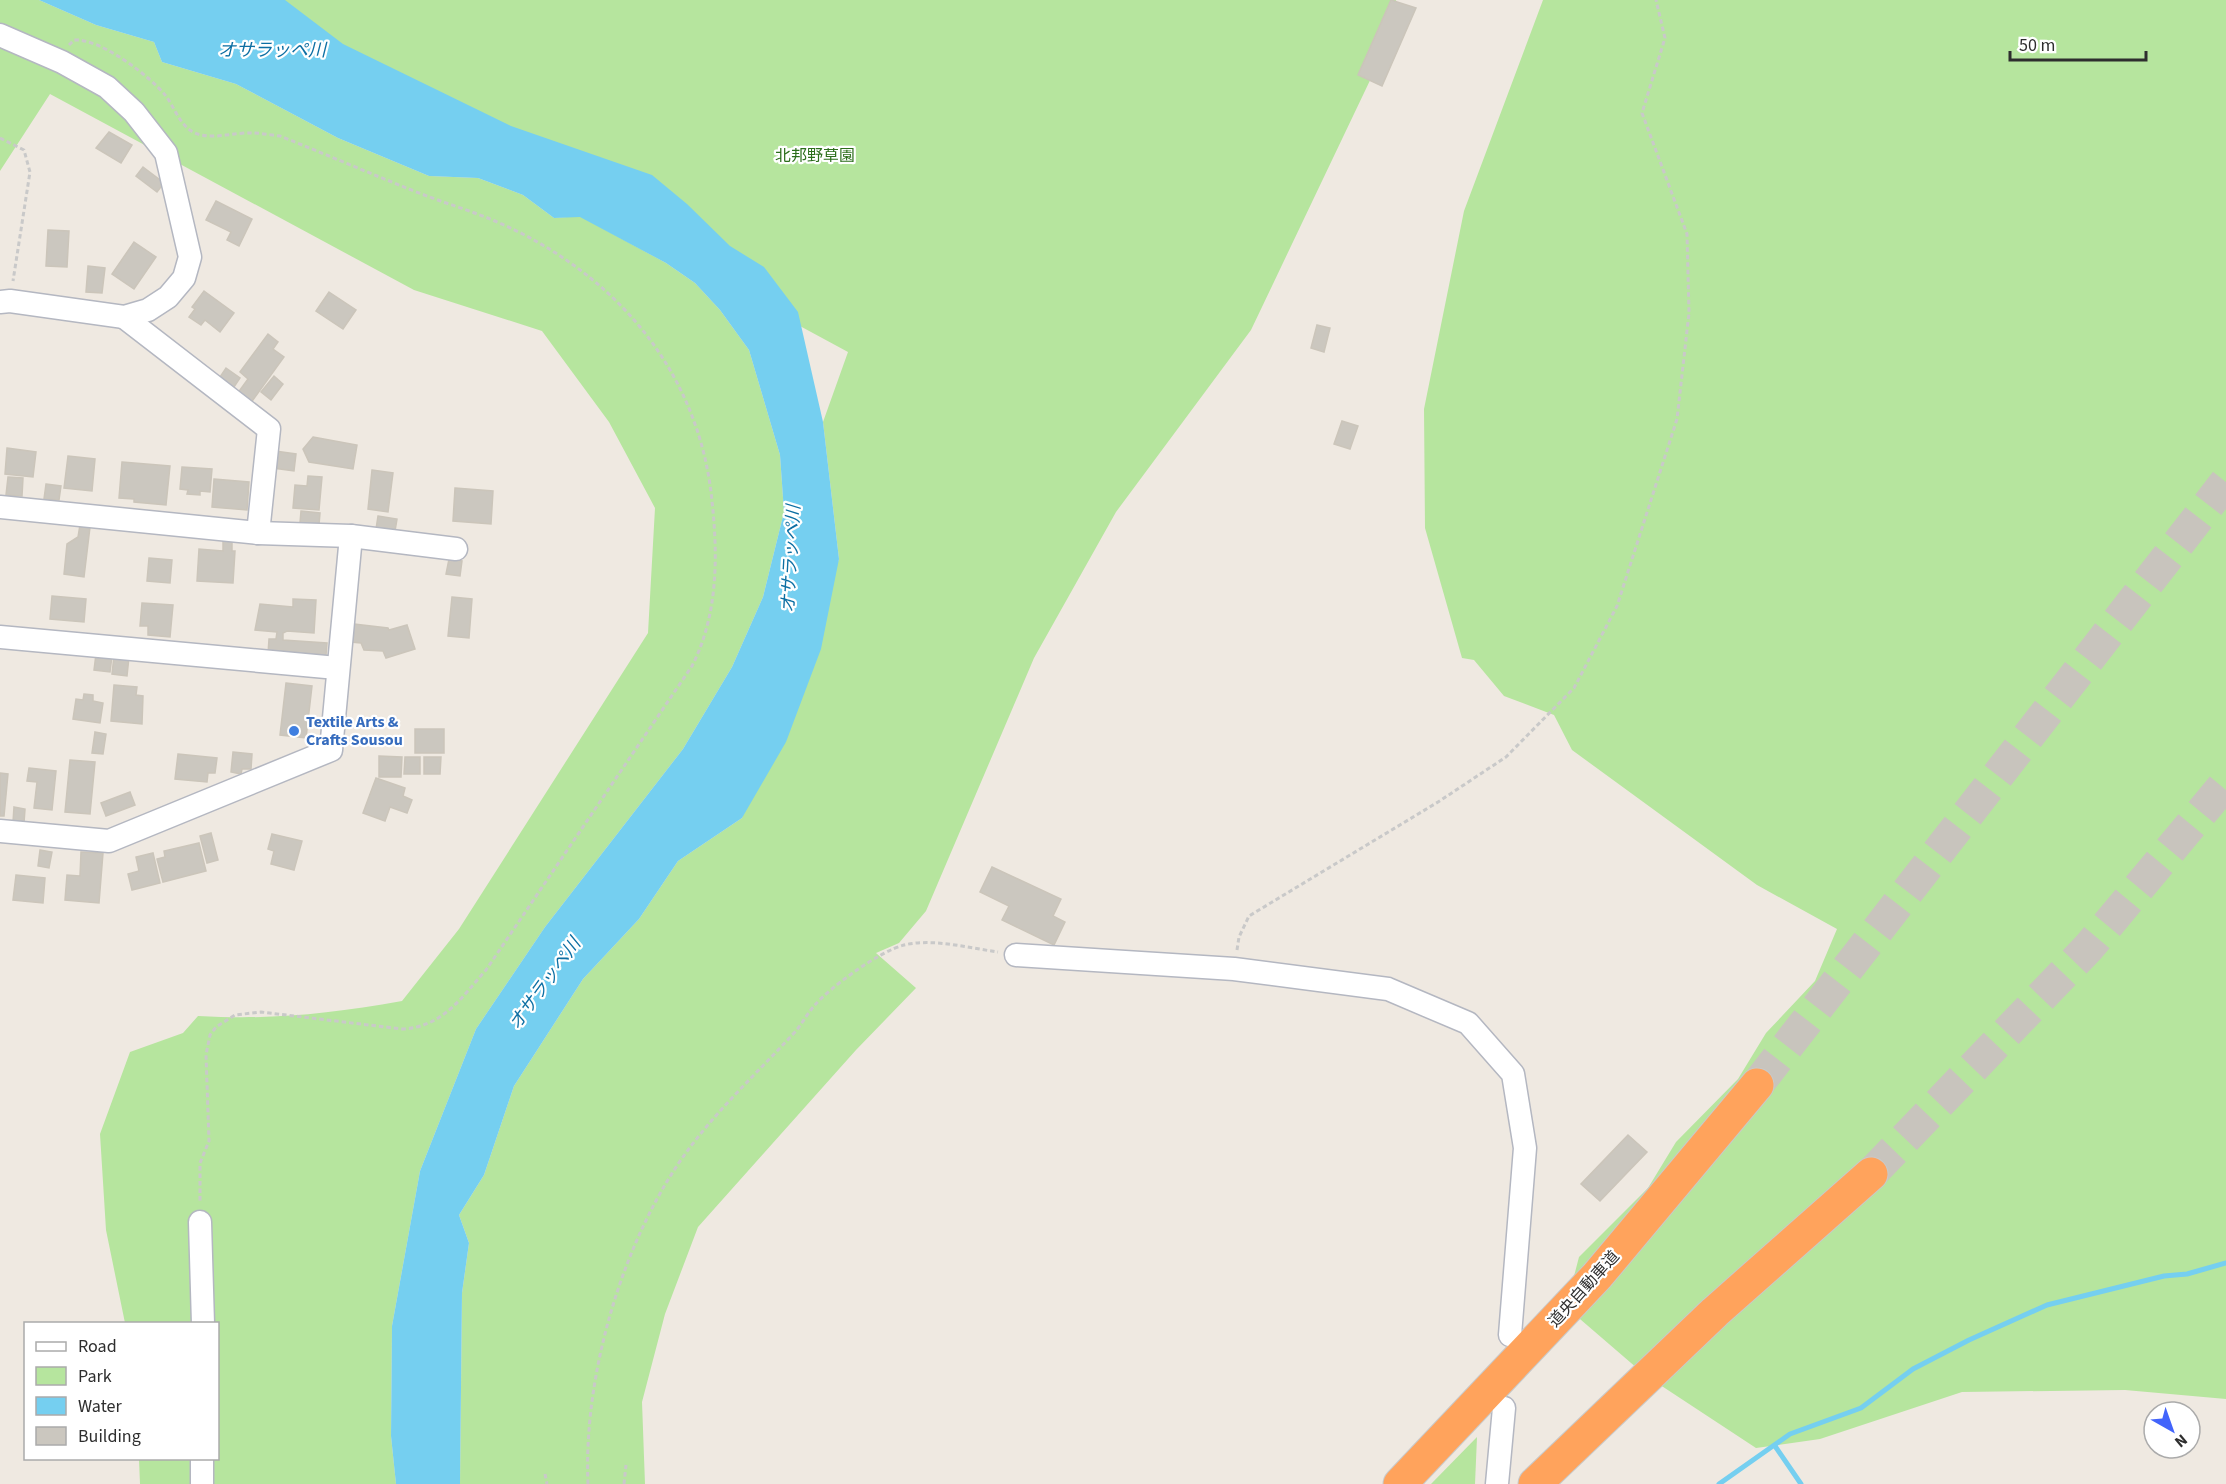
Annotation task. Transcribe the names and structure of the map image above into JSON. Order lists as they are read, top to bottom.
{
  "streets": {
    "highway": ["道央自動車道"]
  },
  "water": ["オサラッペ川"],
  "parks": ["北邦野草園"],
  "places": ["Textile Arts & Crafts Sousou"],
  "legend": [
    "Road",
    "Park",
    "Water",
    "Building"
  ],
  "scale_bar": "50 m",
  "north": "bottom right"
}
